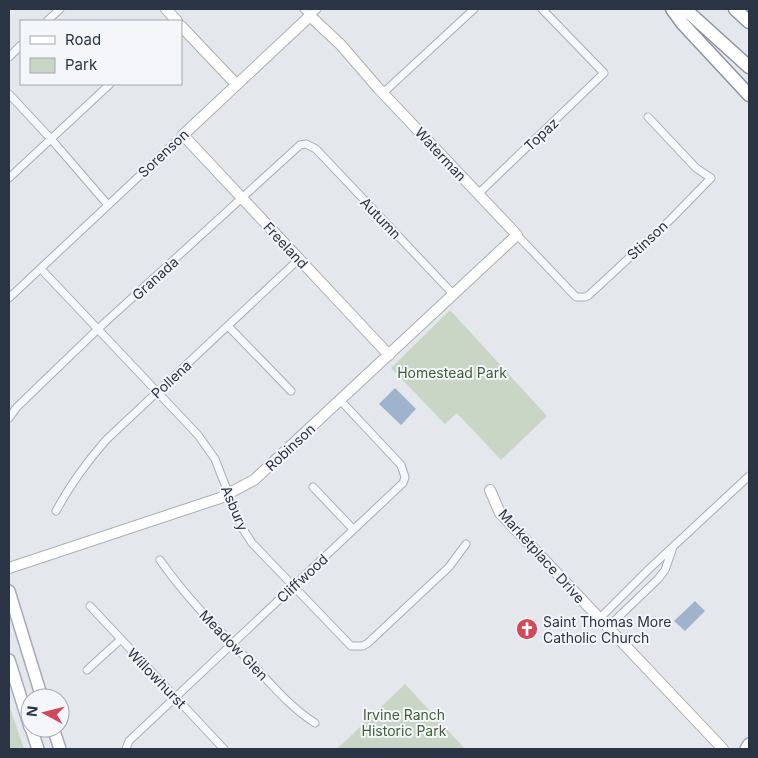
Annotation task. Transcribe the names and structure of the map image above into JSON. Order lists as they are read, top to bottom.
{
  "streets": {
    "street": [
      "Topaz",
      "Sorenson",
      "Waterman",
      "Autumn",
      "Stinson",
      "Freeland",
      "Granada",
      "Pollena",
      "Robinson",
      "Asbury",
      "Marketplace Drive",
      "Cliffwood",
      "Meadow Glen",
      "Willowhurst"
    ]
  },
  "crossings": [
    ["Topaz", "Waterman"],
    ["Sorenson", "Waterman"],
    ["Sorenson", "Freeland"],
    ["Sorenson", "Asbury"],
    ["Waterman", "Stinson"],
    ["Waterman", "Robinson"],
    ["Autumn", "Granada"],
    ["Autumn", "Robinson"],
    ["Freeland", "Granada"],
    ["Freeland", "Pollena"],
    ["Freeland", "Robinson"],
    ["Granada", "Asbury"],
    ["Pollena", "Asbury"],
    ["Robinson", "Asbury"],
    ["Robinson", "Cliffwood"],
    ["Asbury", "Cliffwood"],
    ["Cliffwood", "Meadow Glen"],
    ["Cliffwood", "Willowhurst"]
  ],
  "parks": ["Homestead Park", "Irvine Ranch Historic Park"],
  "places": {
    "church": ["Saint Thomas More Catholic Church"]
  },
  "legend": ["Road", "Park"],
  "north": "left"
}
